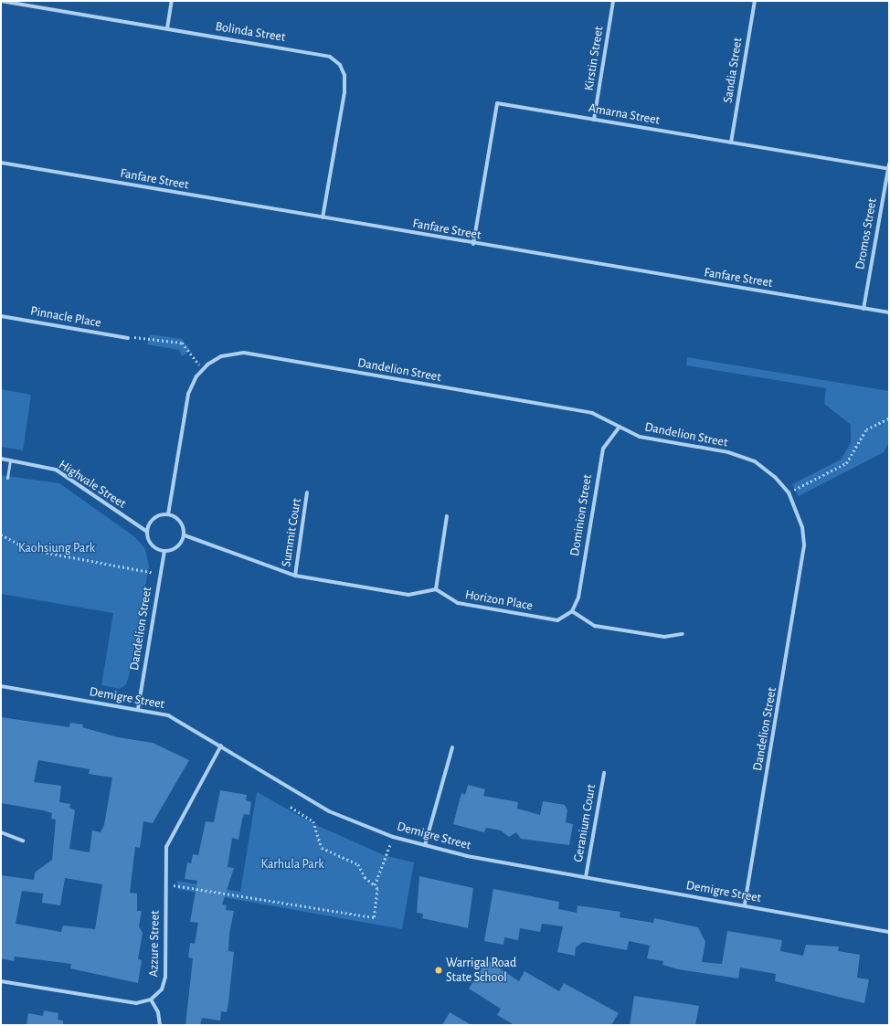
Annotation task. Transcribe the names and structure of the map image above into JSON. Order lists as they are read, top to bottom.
{
  "streets": {
    "street": [
      "Bolinda Street",
      "Kirstin Street",
      "Sandia Street",
      "Amarna Street",
      "Fanfare Street",
      "Dromos Street",
      "Pinnacle Place",
      "Dandelion Street",
      "Highvale Street",
      "Dominion Street",
      "Summit Court",
      "Horizon Place",
      "Demigre Street",
      "Geranium Court",
      "Azzure Street"
    ]
  },
  "crossings": [
    ["Bolinda Street", "Fanfare Street"],
    ["Kirstin Street", "Amarna Street"],
    ["Sandia Street", "Amarna Street"],
    ["Amarna Street", "Fanfare Street"],
    ["Amarna Street", "Dromos Street"],
    ["Fanfare Street", "Dromos Street"],
    ["Dandelion Street", "Highvale Street"],
    ["Dandelion Street", "Dominion Street"],
    ["Dandelion Street", "Demigre Street"],
    ["Dominion Street", "Horizon Place"],
    ["Demigre Street", "Geranium Court"],
    ["Demigre Street", "Azzure Street"]
  ],
  "parks": ["Kaohsiung Park", "Karhula Park"],
  "places": ["Warrigal Road State School"]
}
